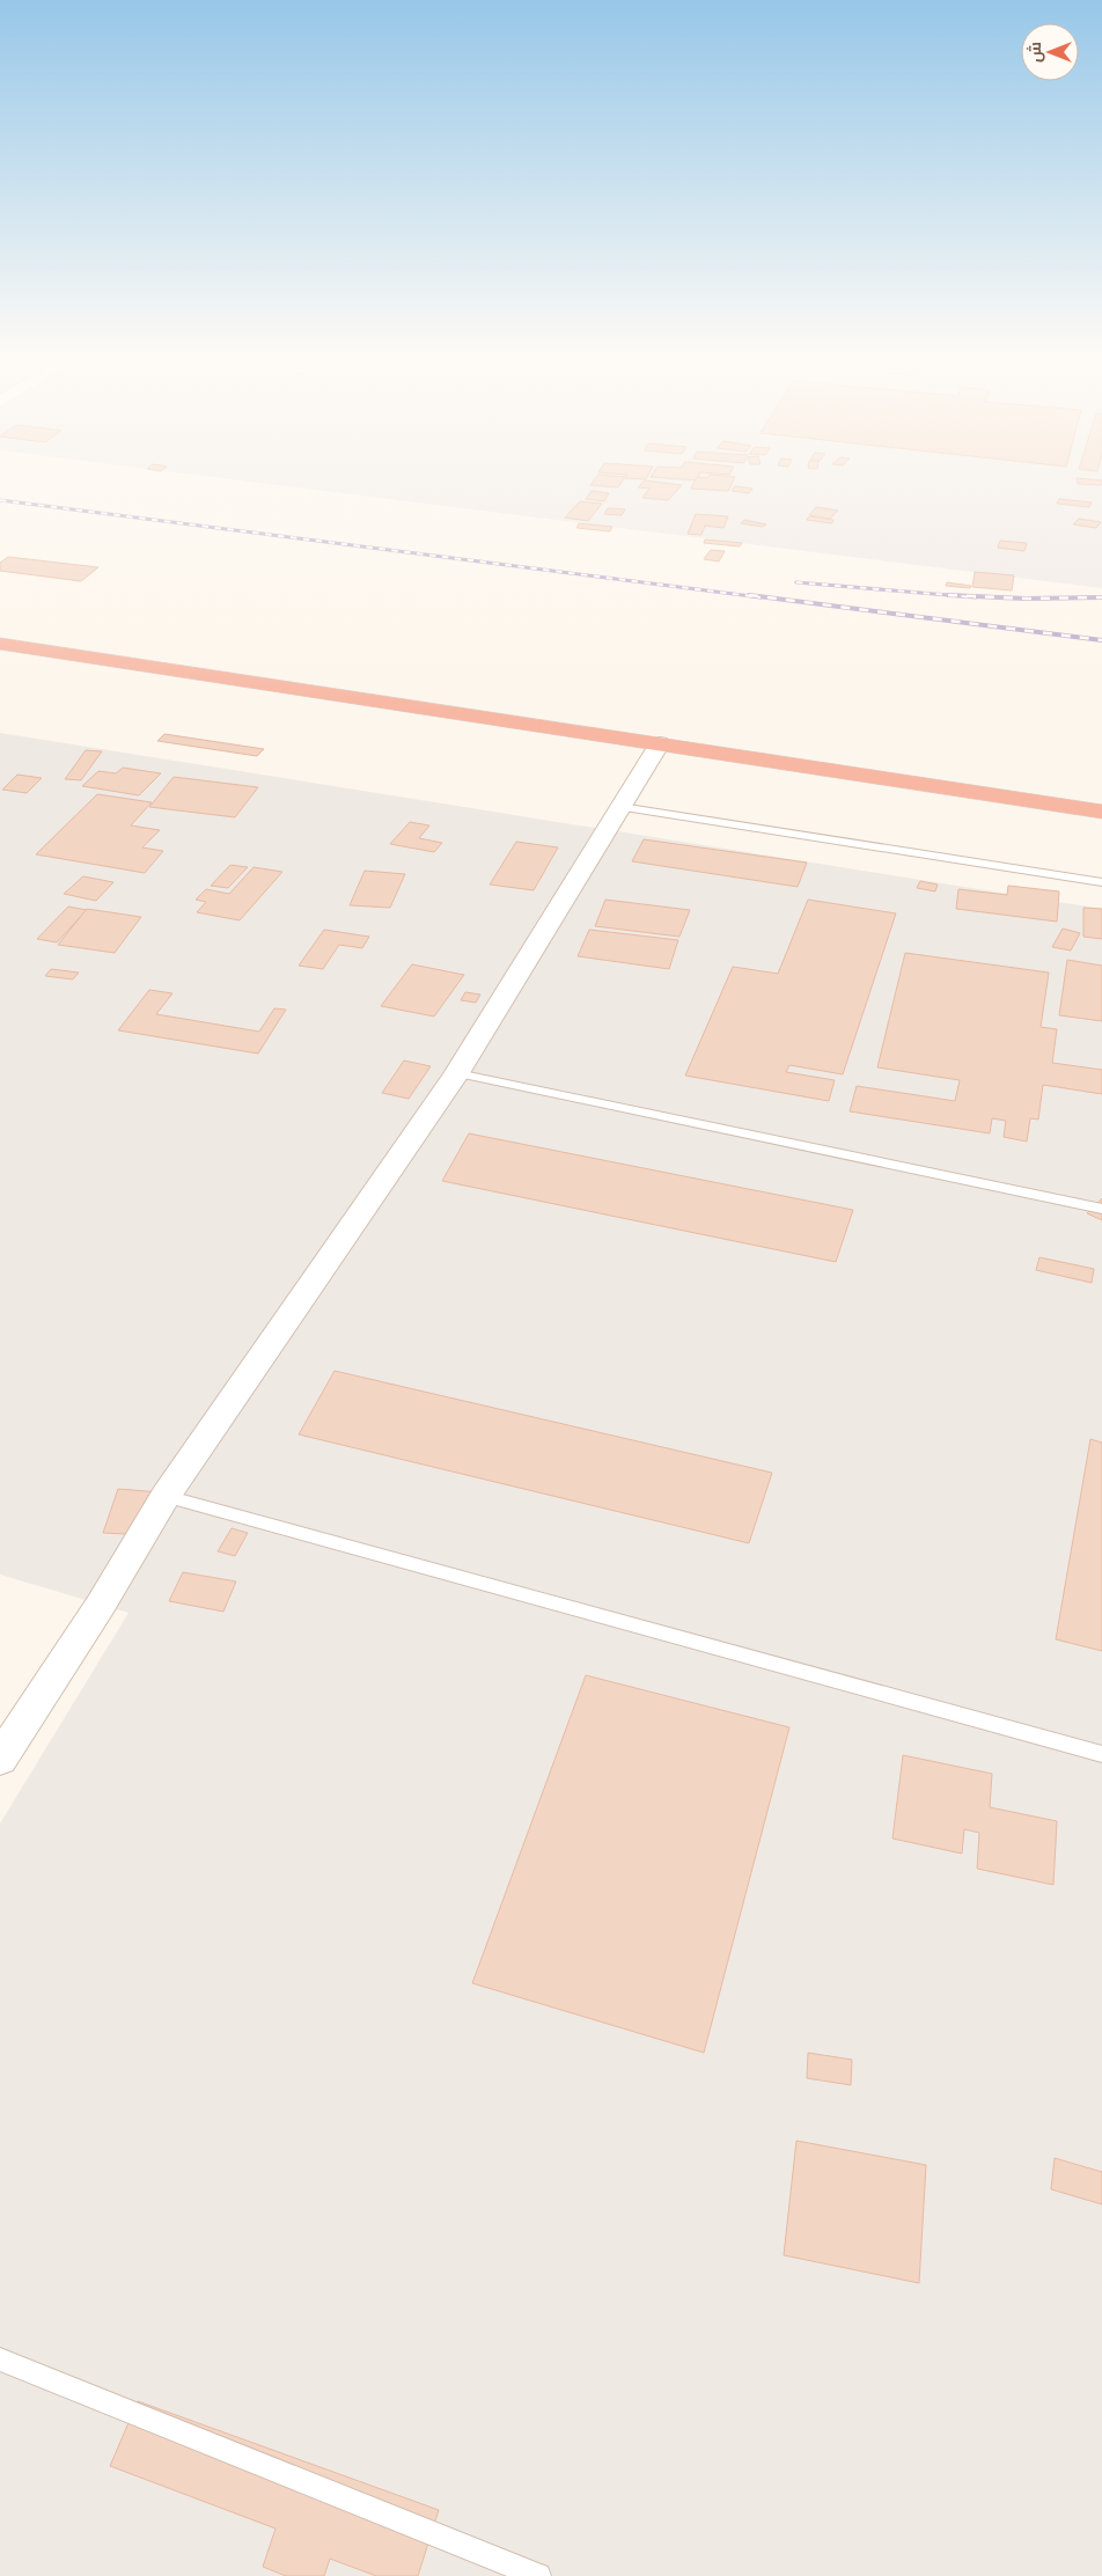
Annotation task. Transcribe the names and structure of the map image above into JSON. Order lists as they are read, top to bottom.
{
  "north": "left"
}
